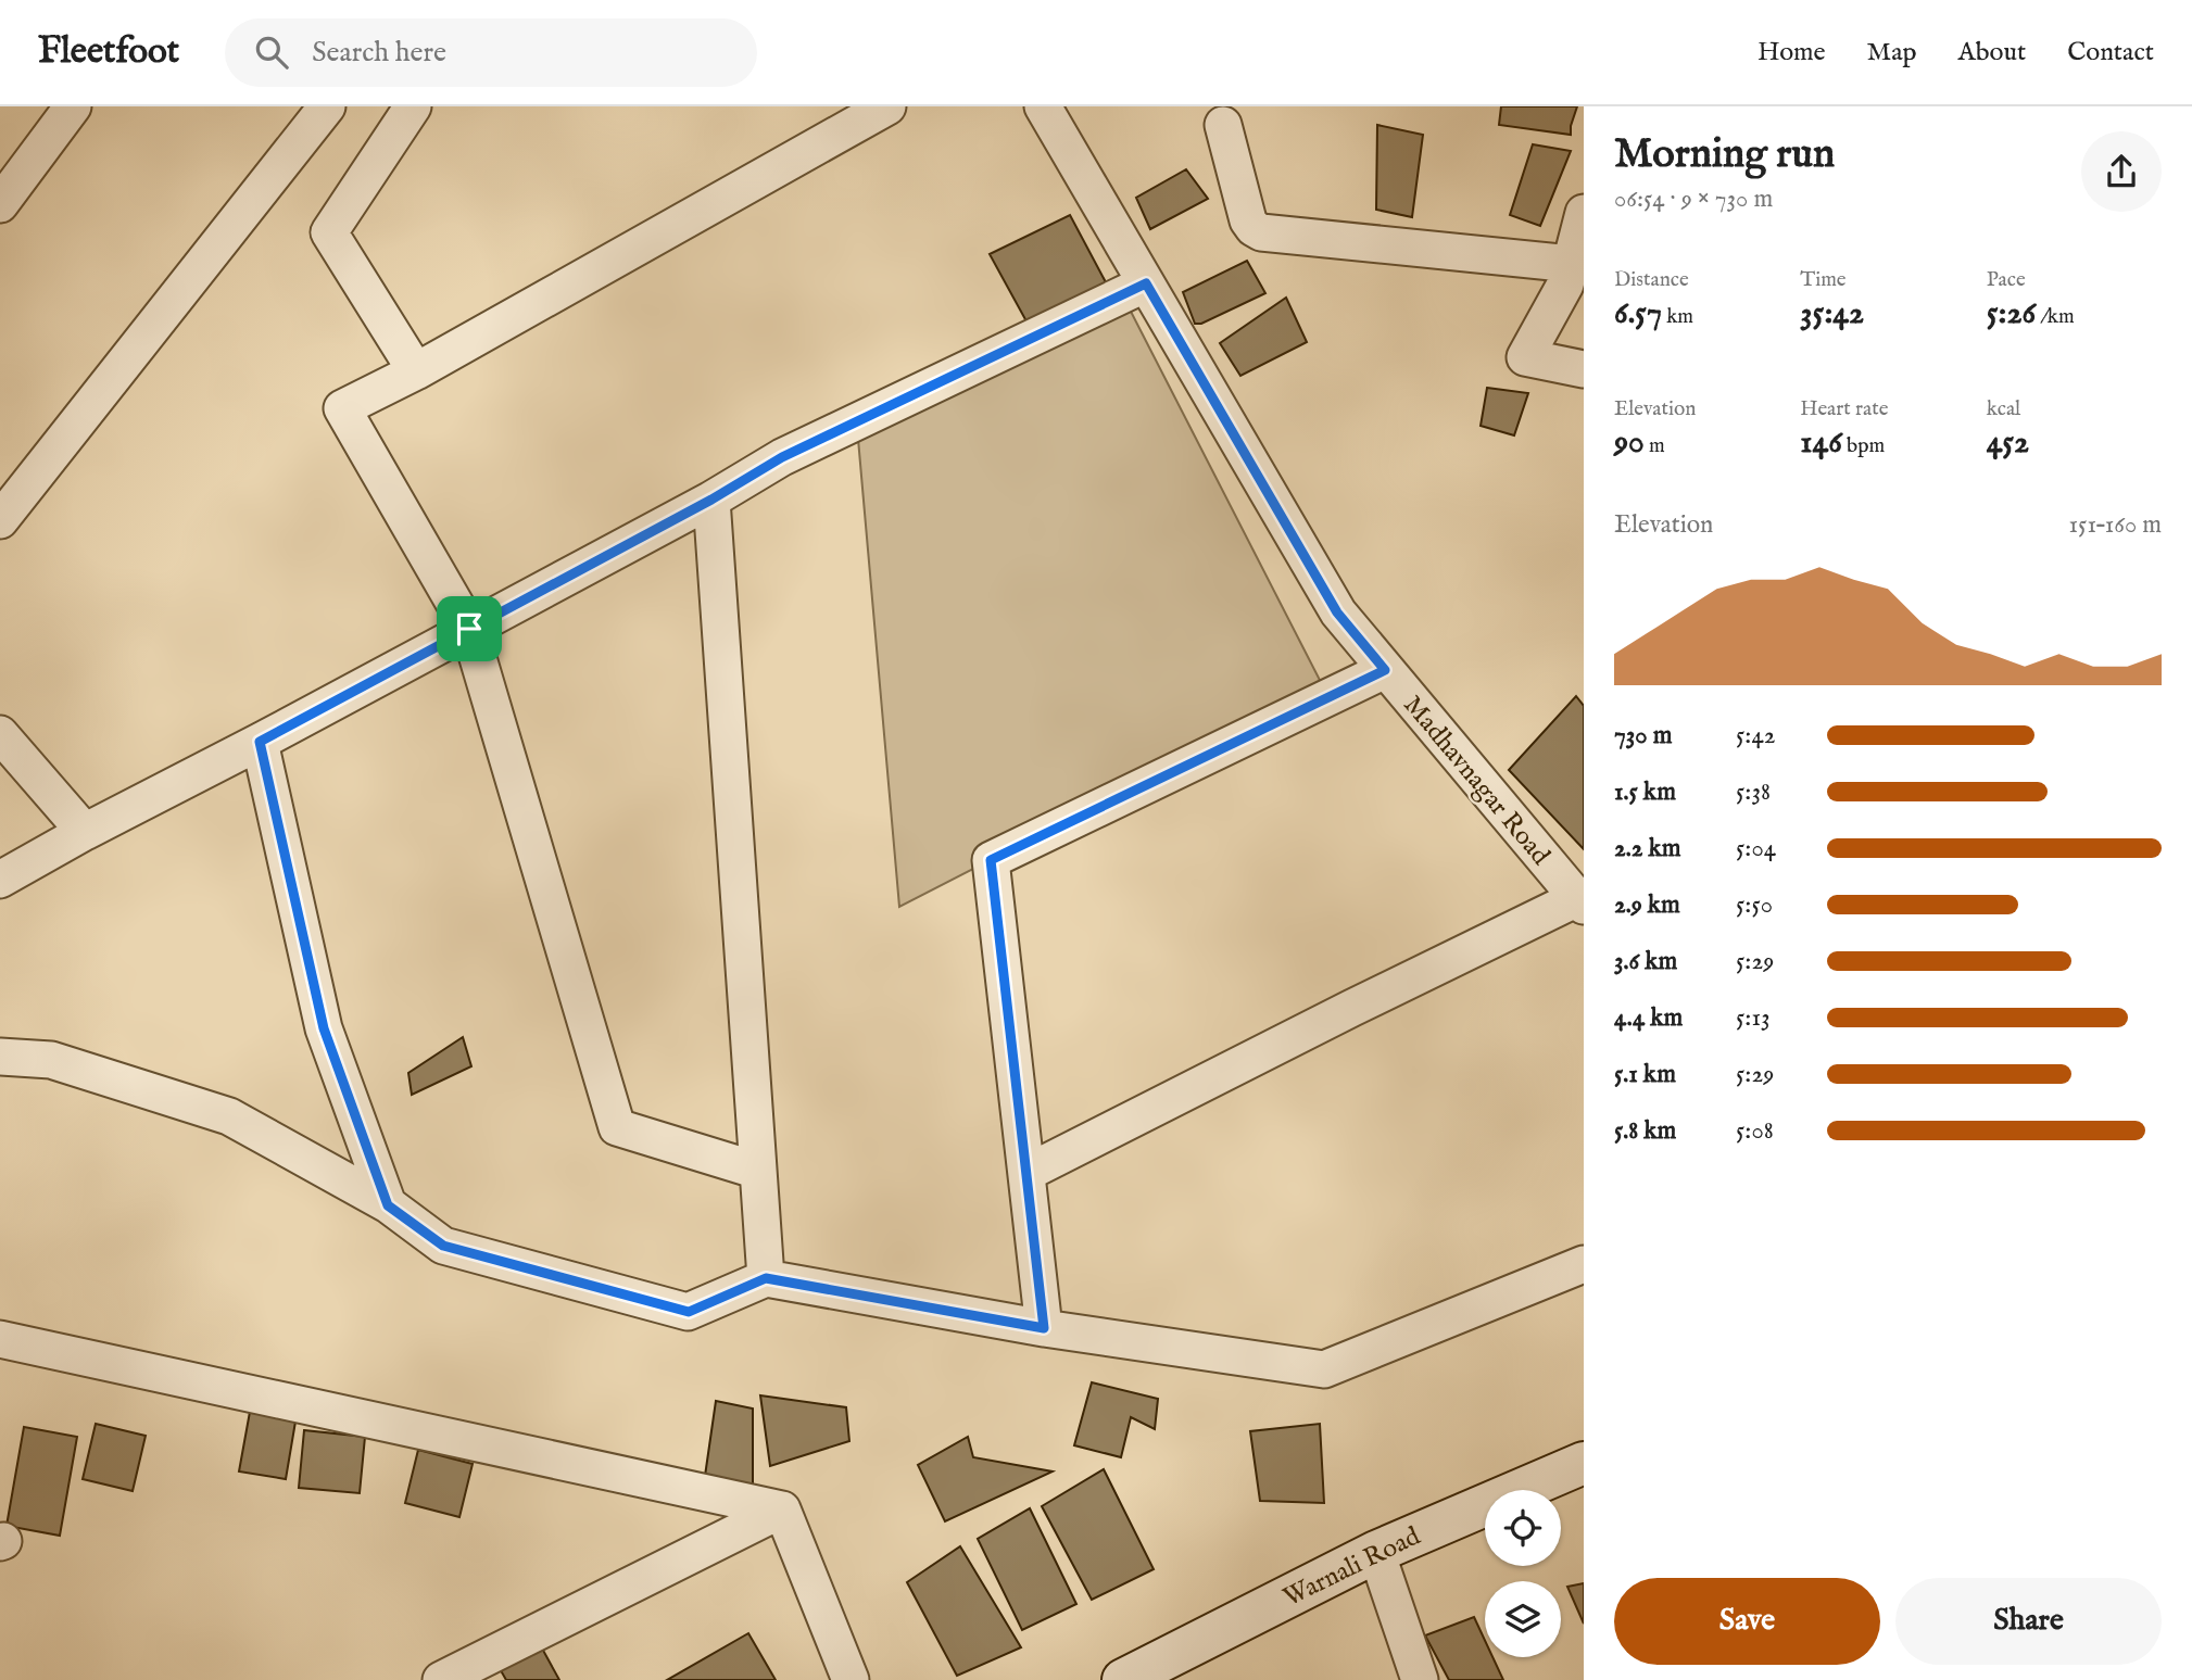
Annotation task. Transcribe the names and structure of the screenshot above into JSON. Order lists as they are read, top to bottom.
{
  "streets": {
    "main road": ["Warnali Road"],
    "street": ["Madhavnagar Road"]
  },
  "page": {
    "header": "Fleetfoot",
    "search": "Search here",
    "nav": [
      "Home",
      "Map",
      "About",
      "Contact"
    ],
    "heading": ["Morning run", "06:54 · 9 × 730 m"],
    "stats": [
      ["Distance", "6.57 km"],
      ["Time", "35:42"],
      ["Pace", "5:26 /km"],
      ["Elevation", "90 m"],
      ["Heart rate", "146 bpm"],
      ["kcal", "452"]
    ],
    "chart": ["Elevation", "151–160 m"],
    "list": [
      {
        "name": "730 m",
        "note": "5:42"
      },
      {
        "name": "1.5 km",
        "note": "5:38"
      },
      {
        "name": "2.2 km",
        "note": "5:04"
      },
      {
        "name": "2.9 km",
        "note": "5:50"
      },
      {
        "name": "3.6 km",
        "note": "5:29"
      },
      {
        "name": "4.4 km",
        "note": "5:13"
      },
      {
        "name": "5.1 km",
        "note": "5:29"
      },
      {
        "name": "5.8 km",
        "note": "5:08"
      }
    ],
    "buttons": ["Save", "Share"]
  }
}
